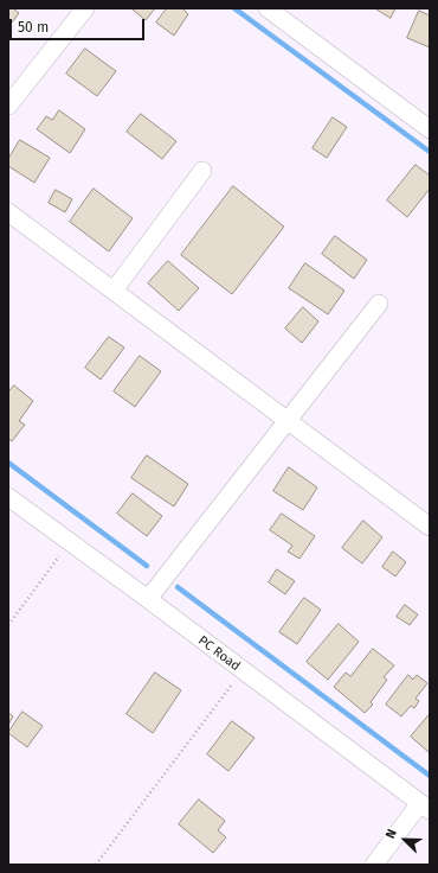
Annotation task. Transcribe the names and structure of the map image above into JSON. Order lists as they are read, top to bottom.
{
  "streets": {
    "street": ["PC Road"]
  },
  "scale_bar": "50 m",
  "north": "top left"
}
